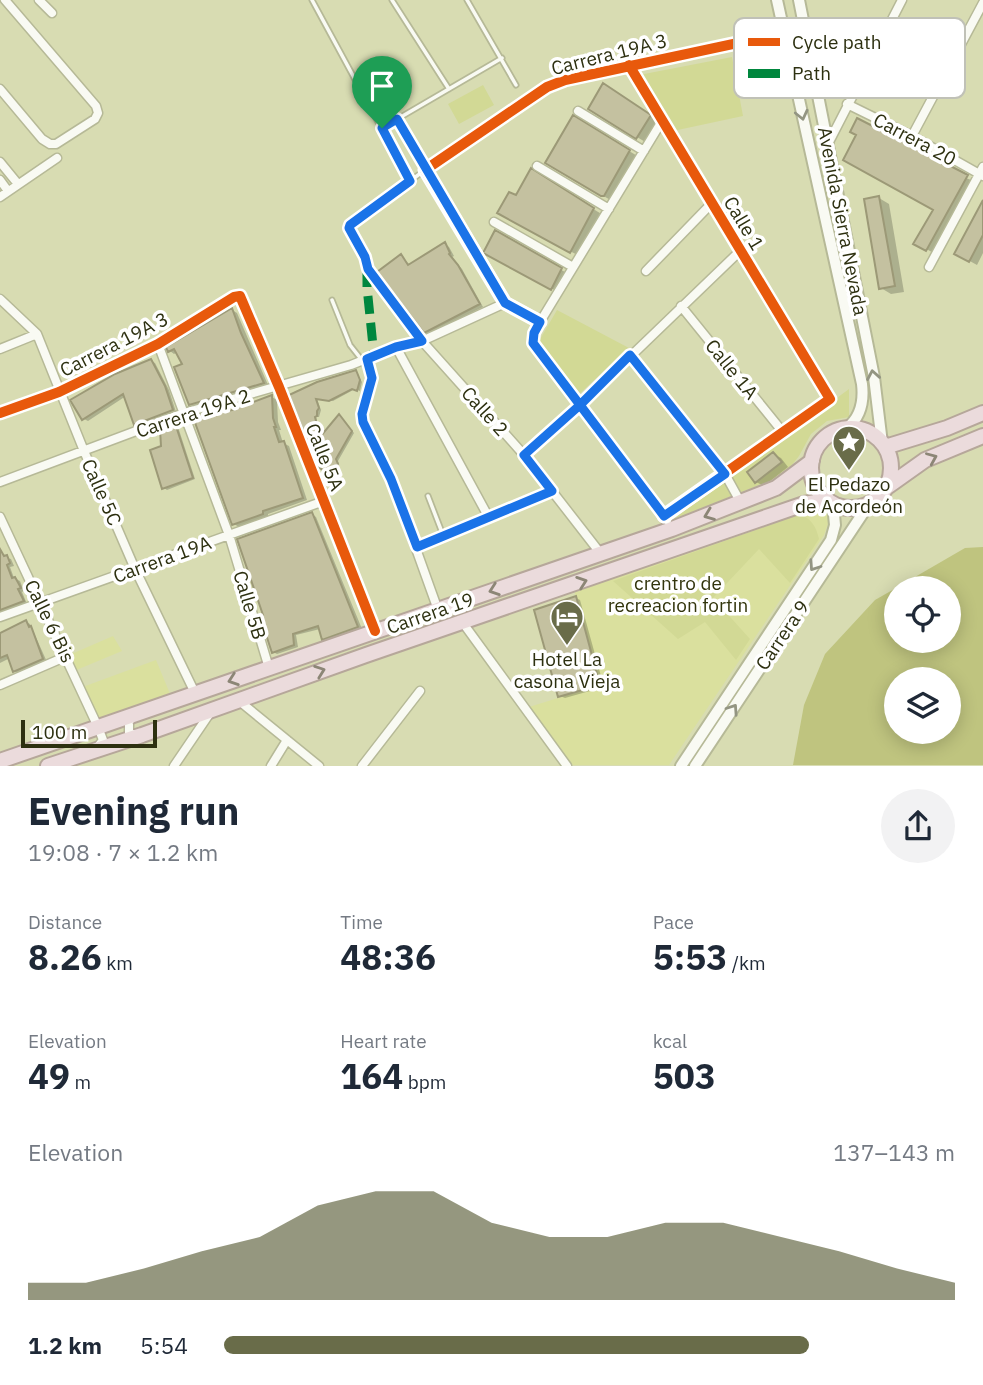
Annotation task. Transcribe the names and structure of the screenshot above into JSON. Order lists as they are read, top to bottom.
{
  "streets": {
    "highway": ["Carrera 19"],
    "main road": ["Avenida Sierra Nevada", "Carrera 9"],
    "street": [
      "Carrera 19A 3",
      "Carrera 20",
      "Calle 1",
      "Calle 1A",
      "Calle 2",
      "Carrera 19A 2",
      "Calle 5A",
      "Calle 5C",
      "Carrera 19A",
      "Calle 5B",
      "Calle 6 Bis"
    ]
  },
  "crossings": [
    ["Carrera 19A 3", "Calle 1"],
    ["Carrera 19A 3", "Calle 2"],
    ["Carrera 19A 3", "Calle 5A"],
    ["Carrera 19A 3", "Calle 5C"],
    ["Carrera 19A 3", "Calle 5B"],
    ["Avenida Sierra Nevada", "Carrera 19"],
    ["Avenida Sierra Nevada", "Carrera 9"],
    ["Calle 1", "Calle 1A"],
    ["Calle 2", "Carrera 19A 2"],
    ["Calle 2", "Carrera 19"],
    ["Carrera 19A 2", "Calle 5A"],
    ["Carrera 19A 2", "Calle 5C"],
    ["Carrera 19A 2", "Calle 5B"],
    ["Calle 5A", "Carrera 19A"],
    ["Calle 5A", "Carrera 19"],
    ["Calle 5C", "Carrera 19A"],
    ["Calle 5C", "Carrera 19"],
    ["Carrera 19A", "Calle 5B"],
    ["Carrera 19A", "Calle 6 Bis"],
    ["Calle 5B", "Carrera 19"],
    ["Carrera 19", "Calle 6 Bis"],
    ["Carrera 19", "Carrera 9"]
  ],
  "parks": ["crentro de recreacion fortin"],
  "places": {
    "place": ["El Pedazo de Acordeón"],
    "hotel": ["Hotel La casona Vieja"]
  },
  "legend": ["Cycle path", "Path"],
  "scale_bar": "100 m",
  "page": {
    "scale": "100 m",
    "heading": ["Evening run", "19:08 · 7 × 1.2 km"],
    "stats": [
      ["Distance", "8.26 km"],
      ["Time", "48:36"],
      ["Pace", "5:53 /km"],
      ["Elevation", "49 m"],
      ["Heart rate", "164 bpm"],
      ["kcal", "503"]
    ],
    "chart": ["Elevation", "137–143 m"],
    "list": [
      {
        "name": "1.2 km",
        "note": "5:54"
      }
    ]
  }
}
